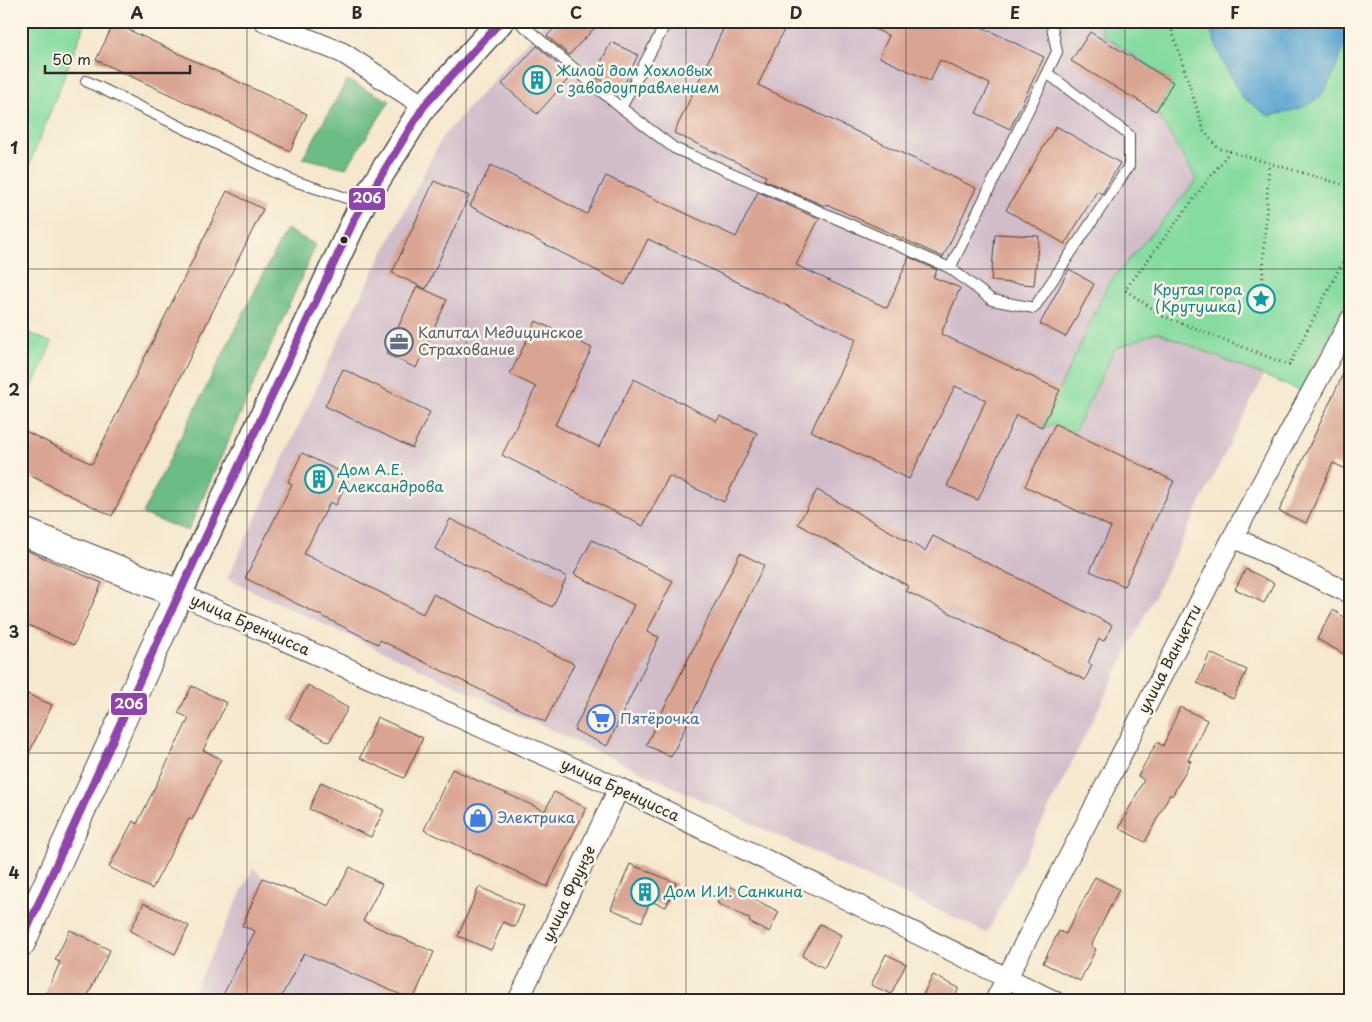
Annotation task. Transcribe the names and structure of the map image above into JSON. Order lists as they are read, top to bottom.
{
  "streets": {
    "street": ["улица Бренцисса", "улица Ванцетти", "улица Фрунзе"]
  },
  "crossings": [
    ["улица Бренцисса", "улица Ванцетти"],
    ["улица Бренцисса", "улица Фрунзе"]
  ],
  "places": {
    "building": ["Жилой дом Хохловых с заводоуправлением", "Дом А.Е. Александрова", "Дом И.И. Санкина"],
    "place": ["Крутая гора (Крутушка)"],
    "office": ["Капитал Медицинское Страхование"],
    "supermarket": ["Пятёрочка"],
    "shop": ["Электрика"]
  },
  "lines": ["transit line 206"],
  "scale_bar": "50 m",
  "grid": {
    "columns": [
      "A",
      "B",
      "C",
      "D",
      "E",
      "F"
    ],
    "rows": [
      "1",
      "2",
      "3",
      "4"
    ]
  }
}
